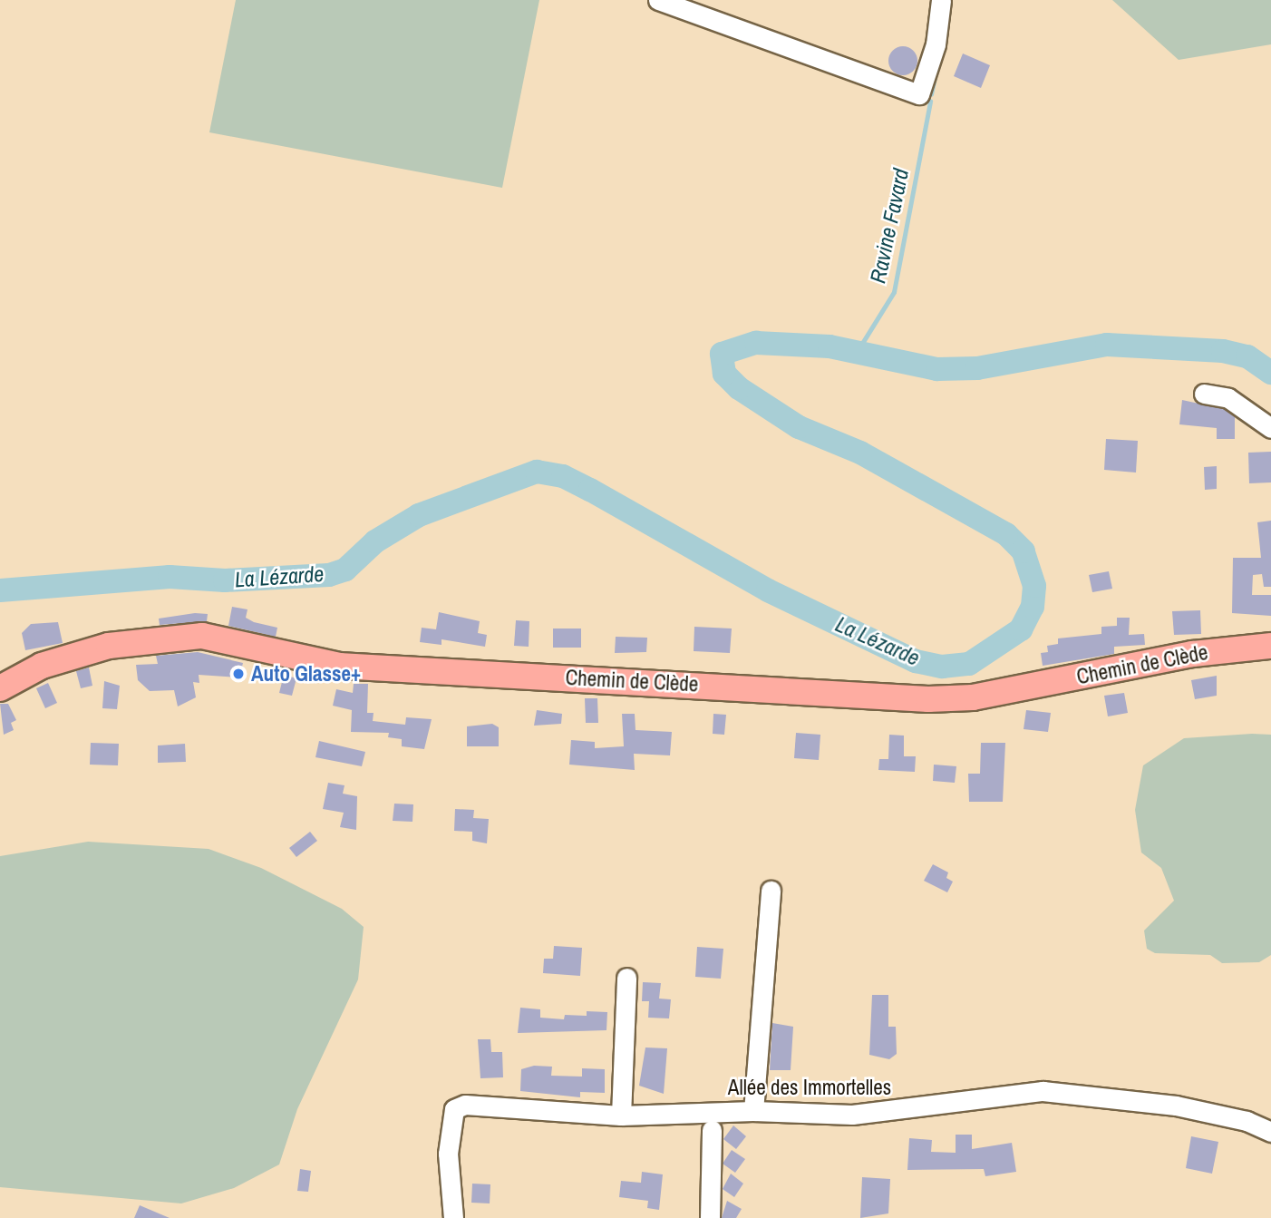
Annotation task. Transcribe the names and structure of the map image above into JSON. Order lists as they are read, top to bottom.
{
  "streets": {
    "main road": ["Chemin de Clède"],
    "street": ["Allée des Immortelles"]
  },
  "water": ["Ravine Favard", "La Lézarde"],
  "places": ["Auto Glasse+"]
}
